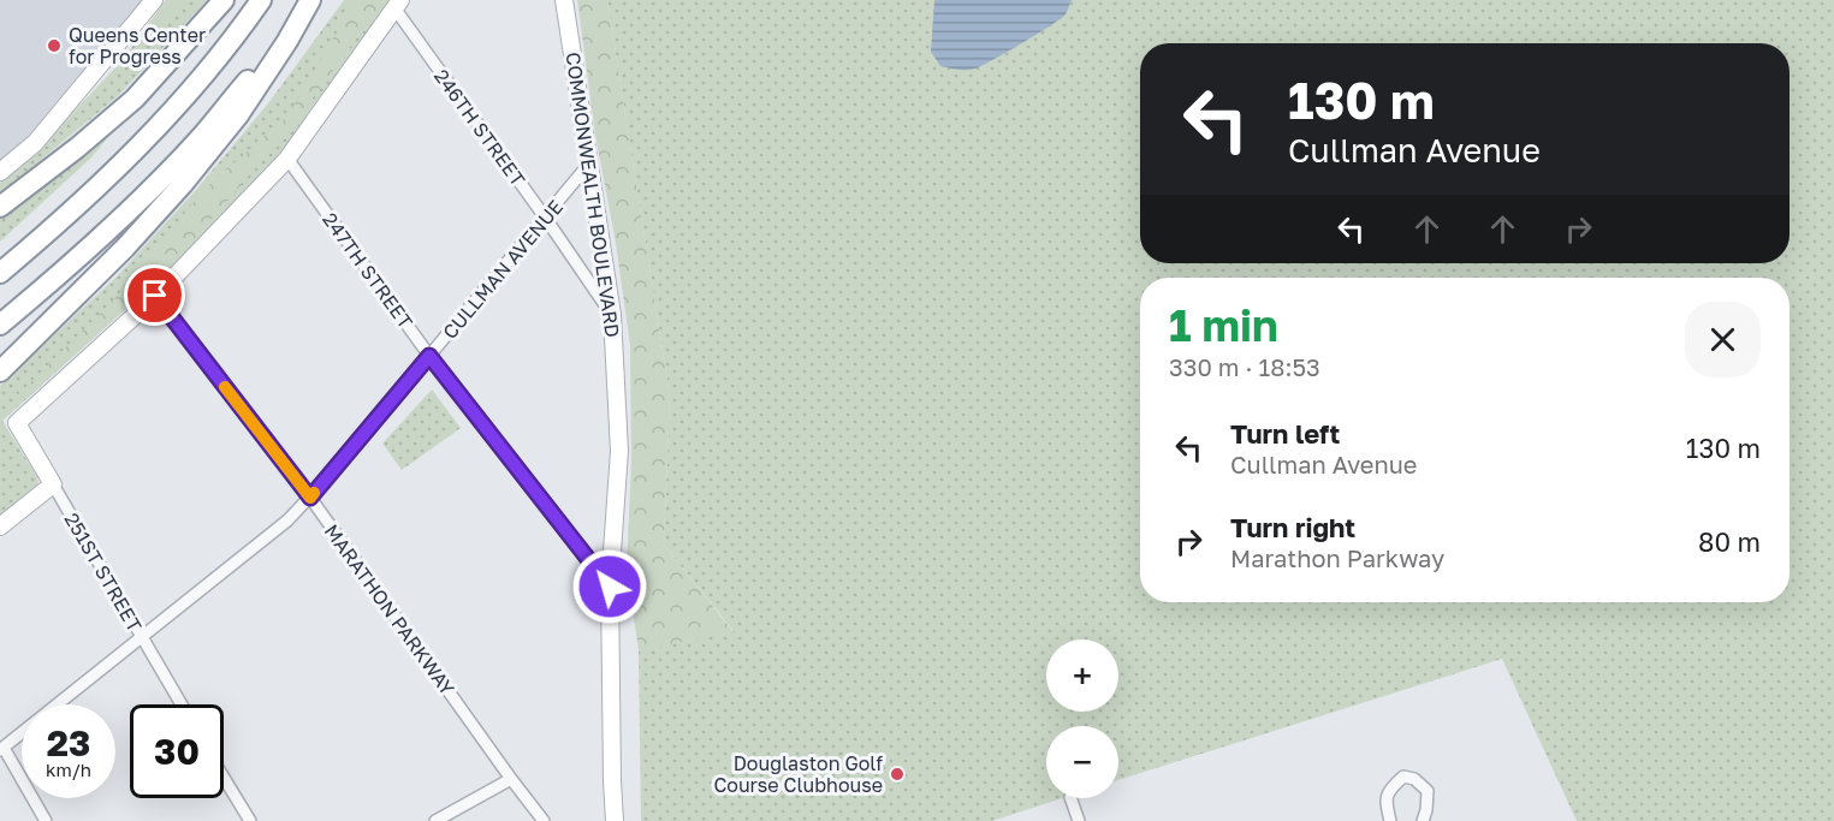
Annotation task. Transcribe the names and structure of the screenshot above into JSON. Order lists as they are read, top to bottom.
{
  "streets": {
    "street": [
      "246TH STREET",
      "COMMONWEALTH BOULEVARD",
      "CULLMAN AVENUE",
      "247TH STREET",
      "251ST STREET",
      "MARATHON PARKWAY"
    ]
  },
  "crossings": [
    ["246TH STREET", "COMMONWEALTH BOULEVARD"],
    ["246TH STREET", "CULLMAN AVENUE"],
    ["COMMONWEALTH BOULEVARD", "CULLMAN AVENUE"],
    ["COMMONWEALTH BOULEVARD", "247TH STREET"],
    ["CULLMAN AVENUE", "247TH STREET"],
    ["CULLMAN AVENUE", "251ST STREET"],
    ["CULLMAN AVENUE", "MARATHON PARKWAY"],
    ["251ST STREET", "MARATHON PARKWAY"]
  ],
  "places": ["Queens Center for Progress", "Douglaston Golf Course Clubhouse"],
  "page": {
    "turn": ["130 m", "Cullman Avenue"],
    "heading": ["1 min", "330 m · 18:53"],
    "list": [
      {
        "name": "Turn left",
        "note": "Cullman Avenue",
        "value": "130 m"
      },
      {
        "name": "Turn right",
        "note": "Marathon Parkway",
        "value": "80 m"
      }
    ],
    "map_buttons": ["+", "−"],
    "speed": "23 km/h",
    "limit": "30"
  }
}
